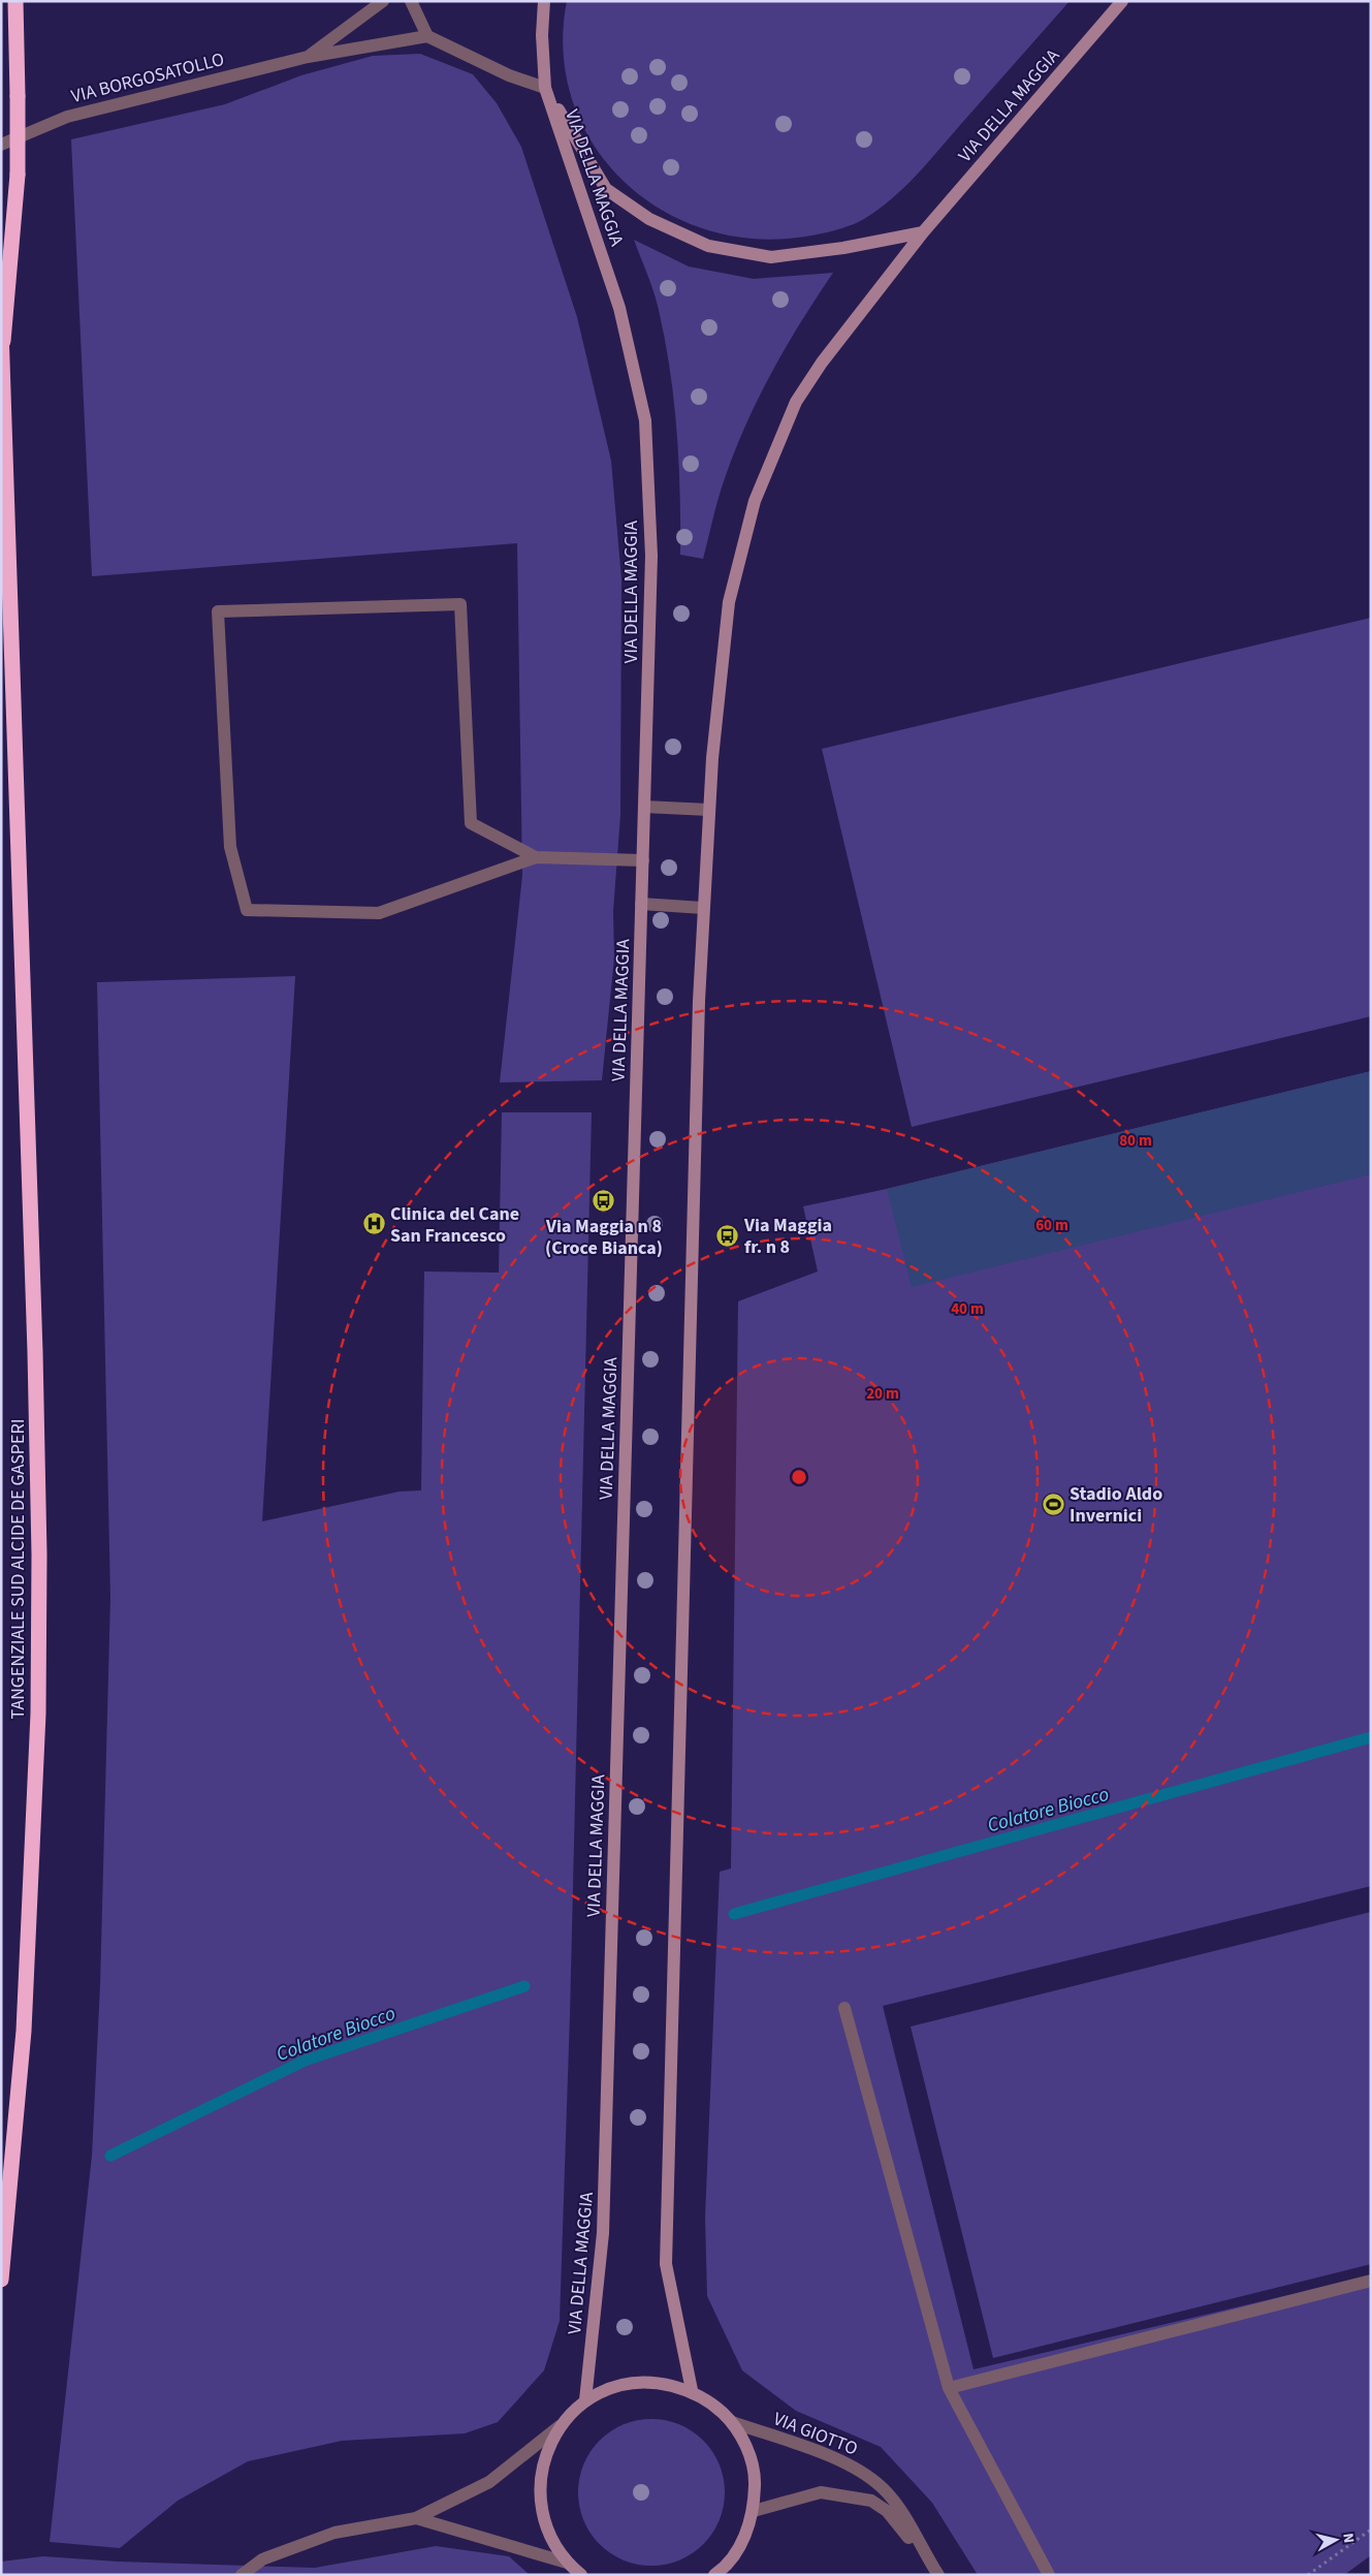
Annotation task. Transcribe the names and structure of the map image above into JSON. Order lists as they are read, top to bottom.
{
  "streets": {
    "highway": ["TANGENZIALE SUD ALCIDE DE GASPERI"],
    "street": ["VIA BORGOSATOLLO", "VIA DELLA MAGGIA", "VIA GIOTTO"]
  },
  "water": ["Colatore Biocco"],
  "places": {
    "bus stop": ["Via Maggia n 8 (Croce Bianca)", "Via Maggia fr. n 8"],
    "hospital": ["Clinica del Cane San Francesco"],
    "sports": ["Stadio Aldo Invernici"]
  },
  "north": "right",
  "rings": [
    "80 m",
    "60 m",
    "40 m",
    "20 m"
  ]
}
